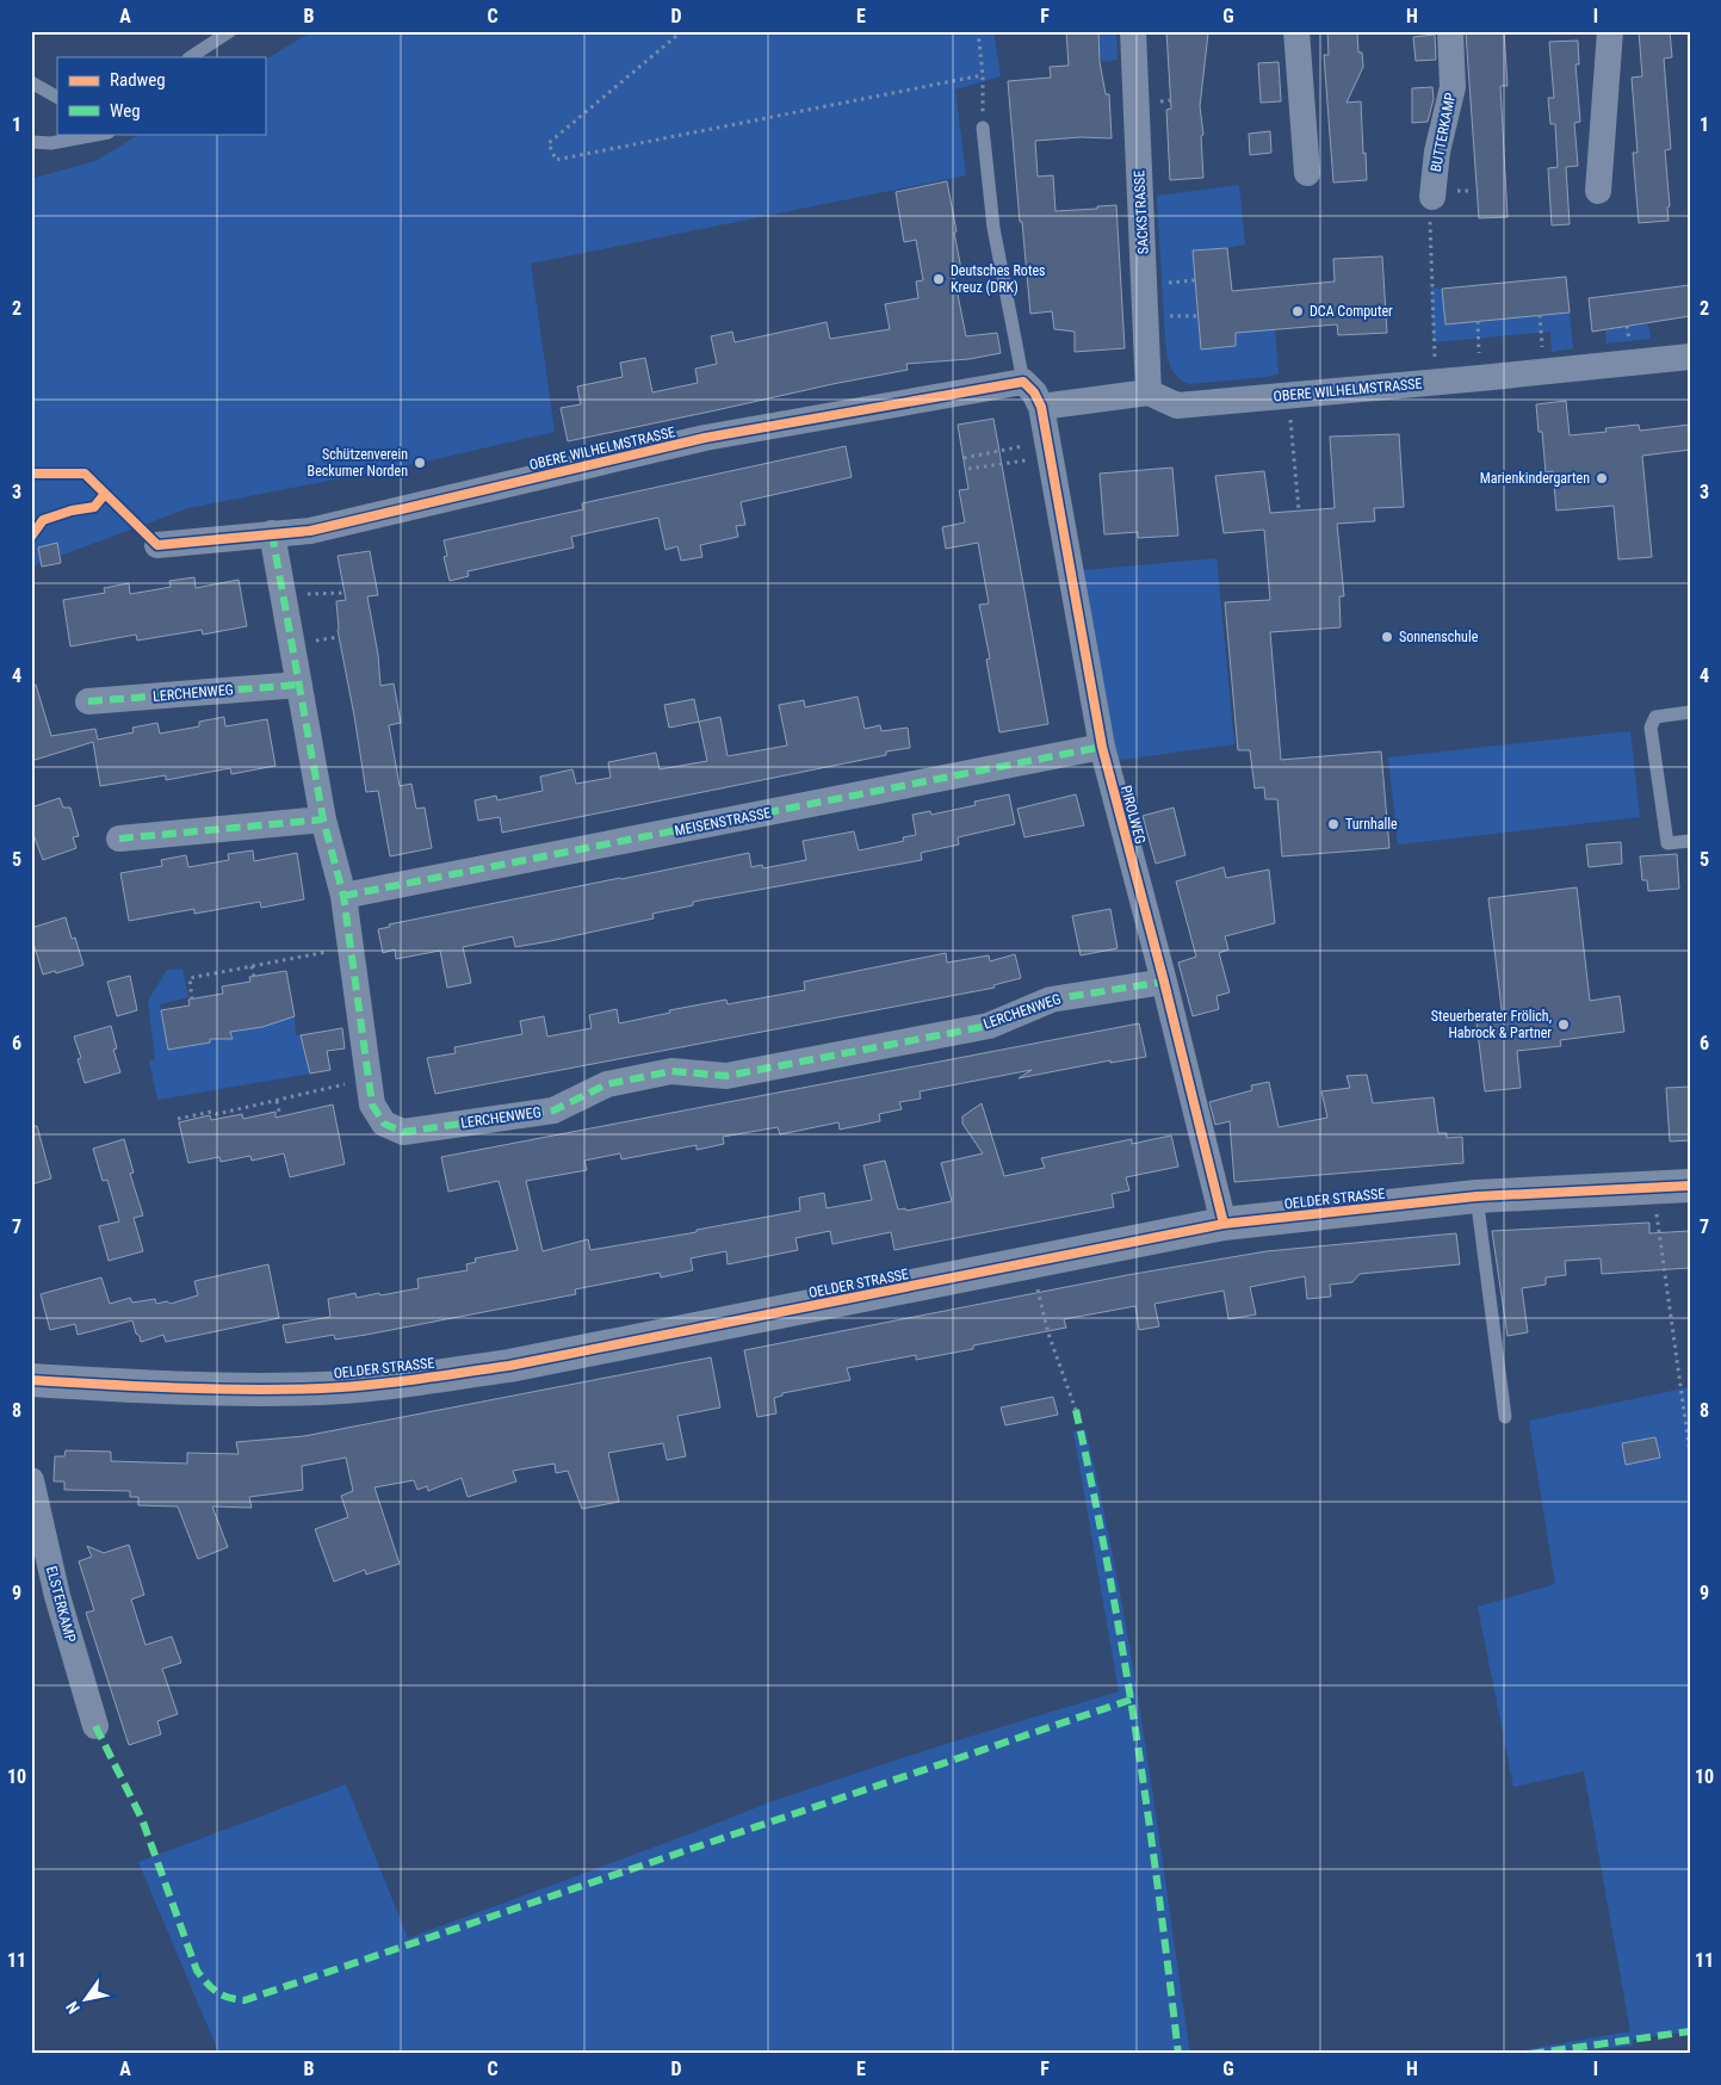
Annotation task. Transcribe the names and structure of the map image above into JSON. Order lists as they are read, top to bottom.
{
  "streets": {
    "street": [
      "BUTTERKAMP",
      "SACKSTRASSE",
      "OBERE WILHELMSTRASSE",
      "LERCHENWEG",
      "PIROLWEG",
      "MEISENSTRASSE",
      "OELDER STRASSE",
      "ELSTERKAMP"
    ]
  },
  "crossings": [
    ["SACKSTRASSE", "OBERE WILHELMSTRASSE"],
    ["OBERE WILHELMSTRASSE", "LERCHENWEG"],
    ["LERCHENWEG", "PIROLWEG"],
    ["LERCHENWEG", "MEISENSTRASSE"],
    ["PIROLWEG", "MEISENSTRASSE"],
    ["PIROLWEG", "OELDER STRASSE"]
  ],
  "places": [
    "Deutsches Rotes Kreuz (DRK)",
    "DCA Computer",
    "Schützenverein Beckumer Norden",
    "Marienkindergarten",
    "Sonnenschule",
    "Turnhalle",
    "Steuerberater Frölich, Habrock & Partner"
  ],
  "legend": ["Radweg", "Weg"],
  "north": "bottom left",
  "grid": {
    "columns": [
      "A",
      "B",
      "C",
      "D",
      "E",
      "F",
      "G",
      "H",
      "I"
    ],
    "rows": [
      "1",
      "2",
      "3",
      "4",
      "5",
      "6",
      "7",
      "8",
      "9",
      "10",
      "11"
    ]
  }
}
